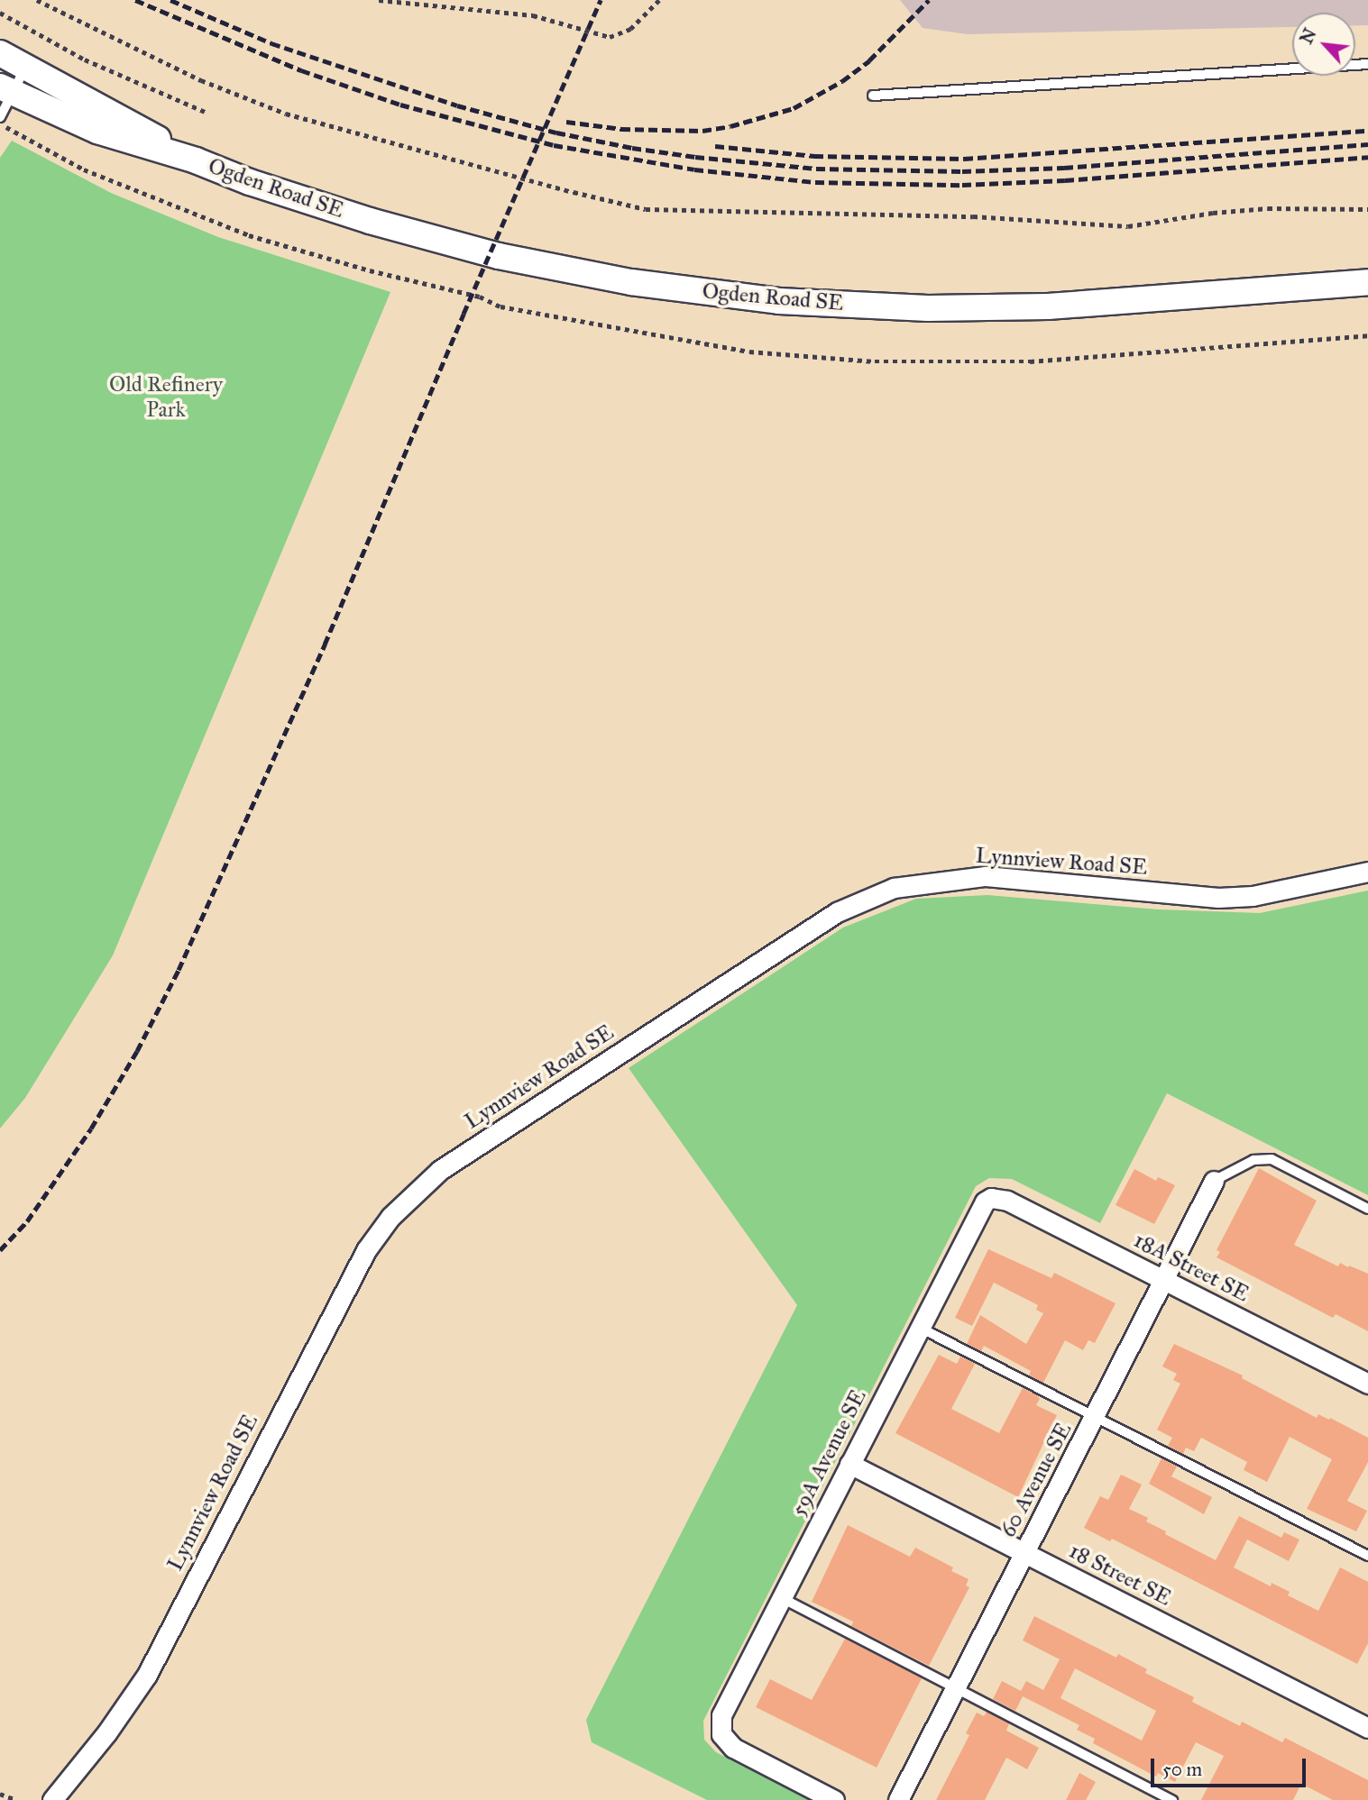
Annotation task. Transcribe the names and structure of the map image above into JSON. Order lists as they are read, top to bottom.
{
  "streets": {
    "street": [
      "Ogden Road SE",
      "Lynnview Road SE",
      "18A Street SE",
      "59A Avenue SE",
      "60 Avenue SE",
      "18 Street SE"
    ]
  },
  "crossings": [
    ["18A Street SE", "59A Avenue SE"],
    ["18A Street SE", "60 Avenue SE"],
    ["59A Avenue SE", "18 Street SE"],
    ["60 Avenue SE", "18 Street SE"]
  ],
  "parks": ["Old Refinery Park"],
  "scale_bar": "50 m",
  "north": "top left"
}
